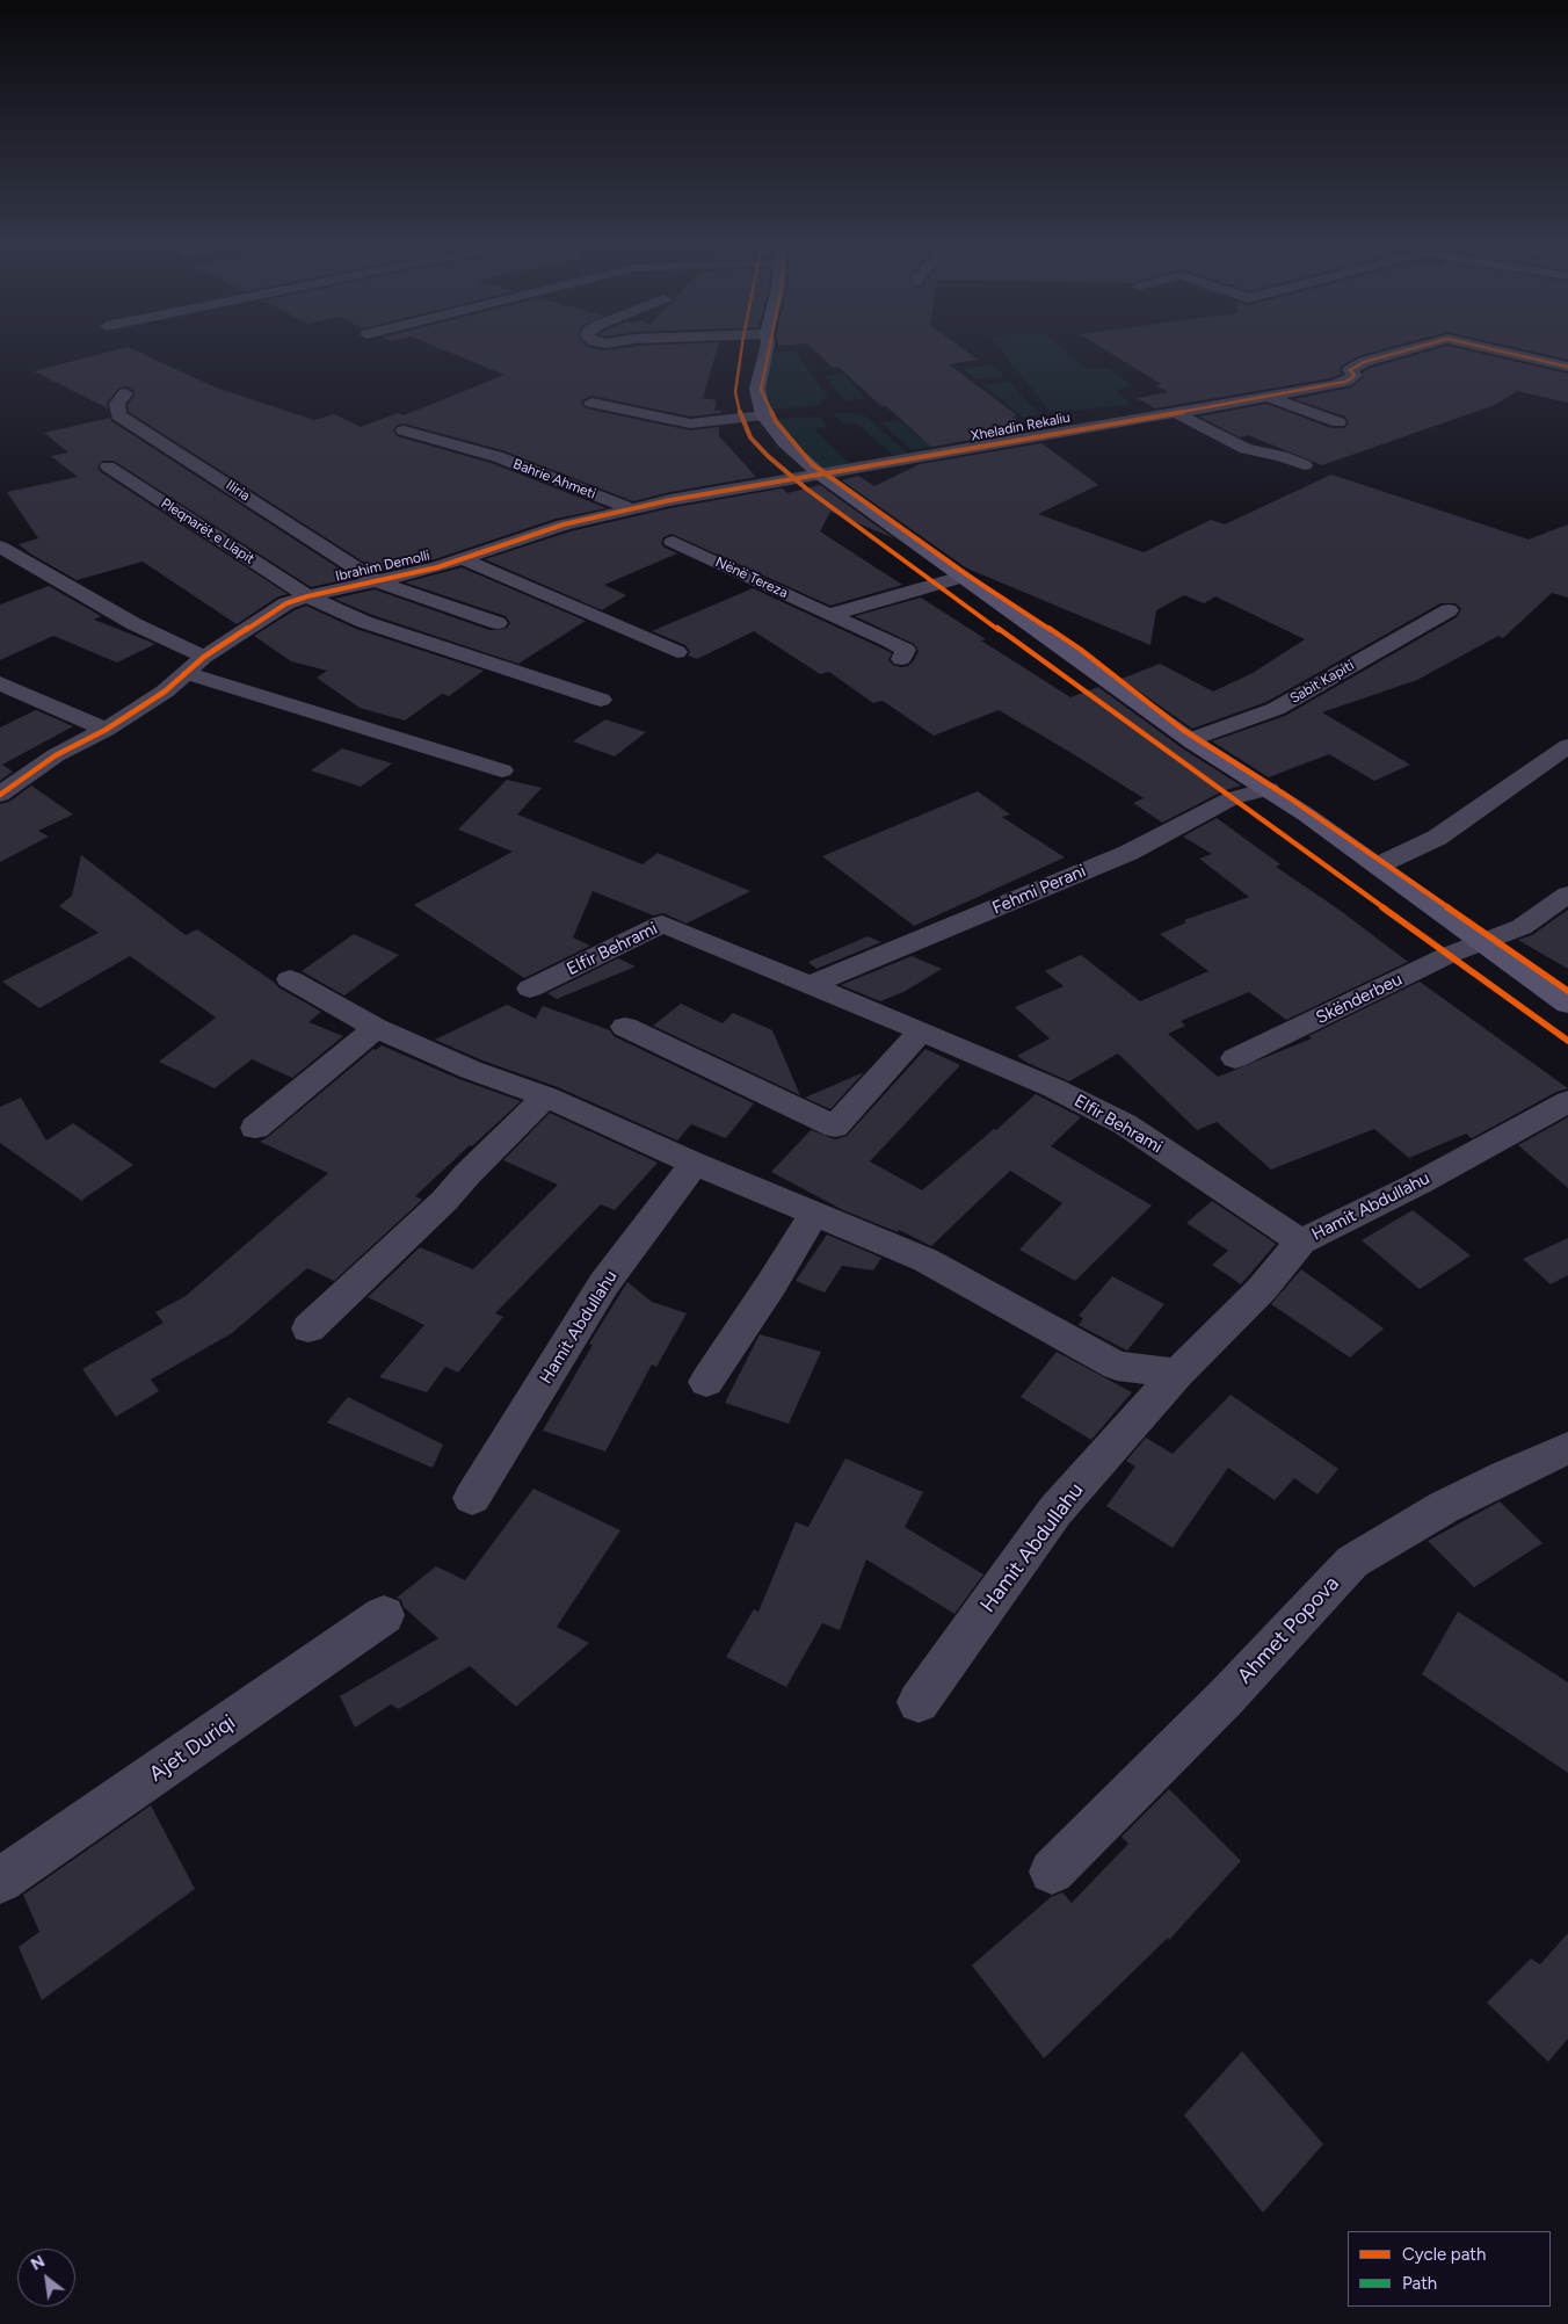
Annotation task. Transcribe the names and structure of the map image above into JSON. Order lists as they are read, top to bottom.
{
  "streets": {
    "street": [
      "Xheladin Rekaliu",
      "Bahrie Ahmeti",
      "Iliria",
      "Pleqnarët e Llapit",
      "Ibrahim Demolli",
      "Nënë Tereza",
      "Sabit Kapiti",
      "Fehmi Perani",
      "Elfir Behrami",
      "Skënderbeu",
      "Hamit Abdullahu",
      "Ahmet Popova",
      "Ajet Duriqi"
    ]
  },
  "crossings": [
    ["Xheladin Rekaliu", "Ibrahim Demolli"],
    ["Bahrie Ahmeti", "Ibrahim Demolli"],
    ["Iliria", "Ibrahim Demolli"],
    ["Pleqnarët e Llapit", "Ibrahim Demolli"],
    ["Fehmi Perani", "Elfir Behrami"],
    ["Elfir Behrami", "Hamit Abdullahu"]
  ],
  "legend": ["Cycle path", "Path"],
  "north": "top left"
}
